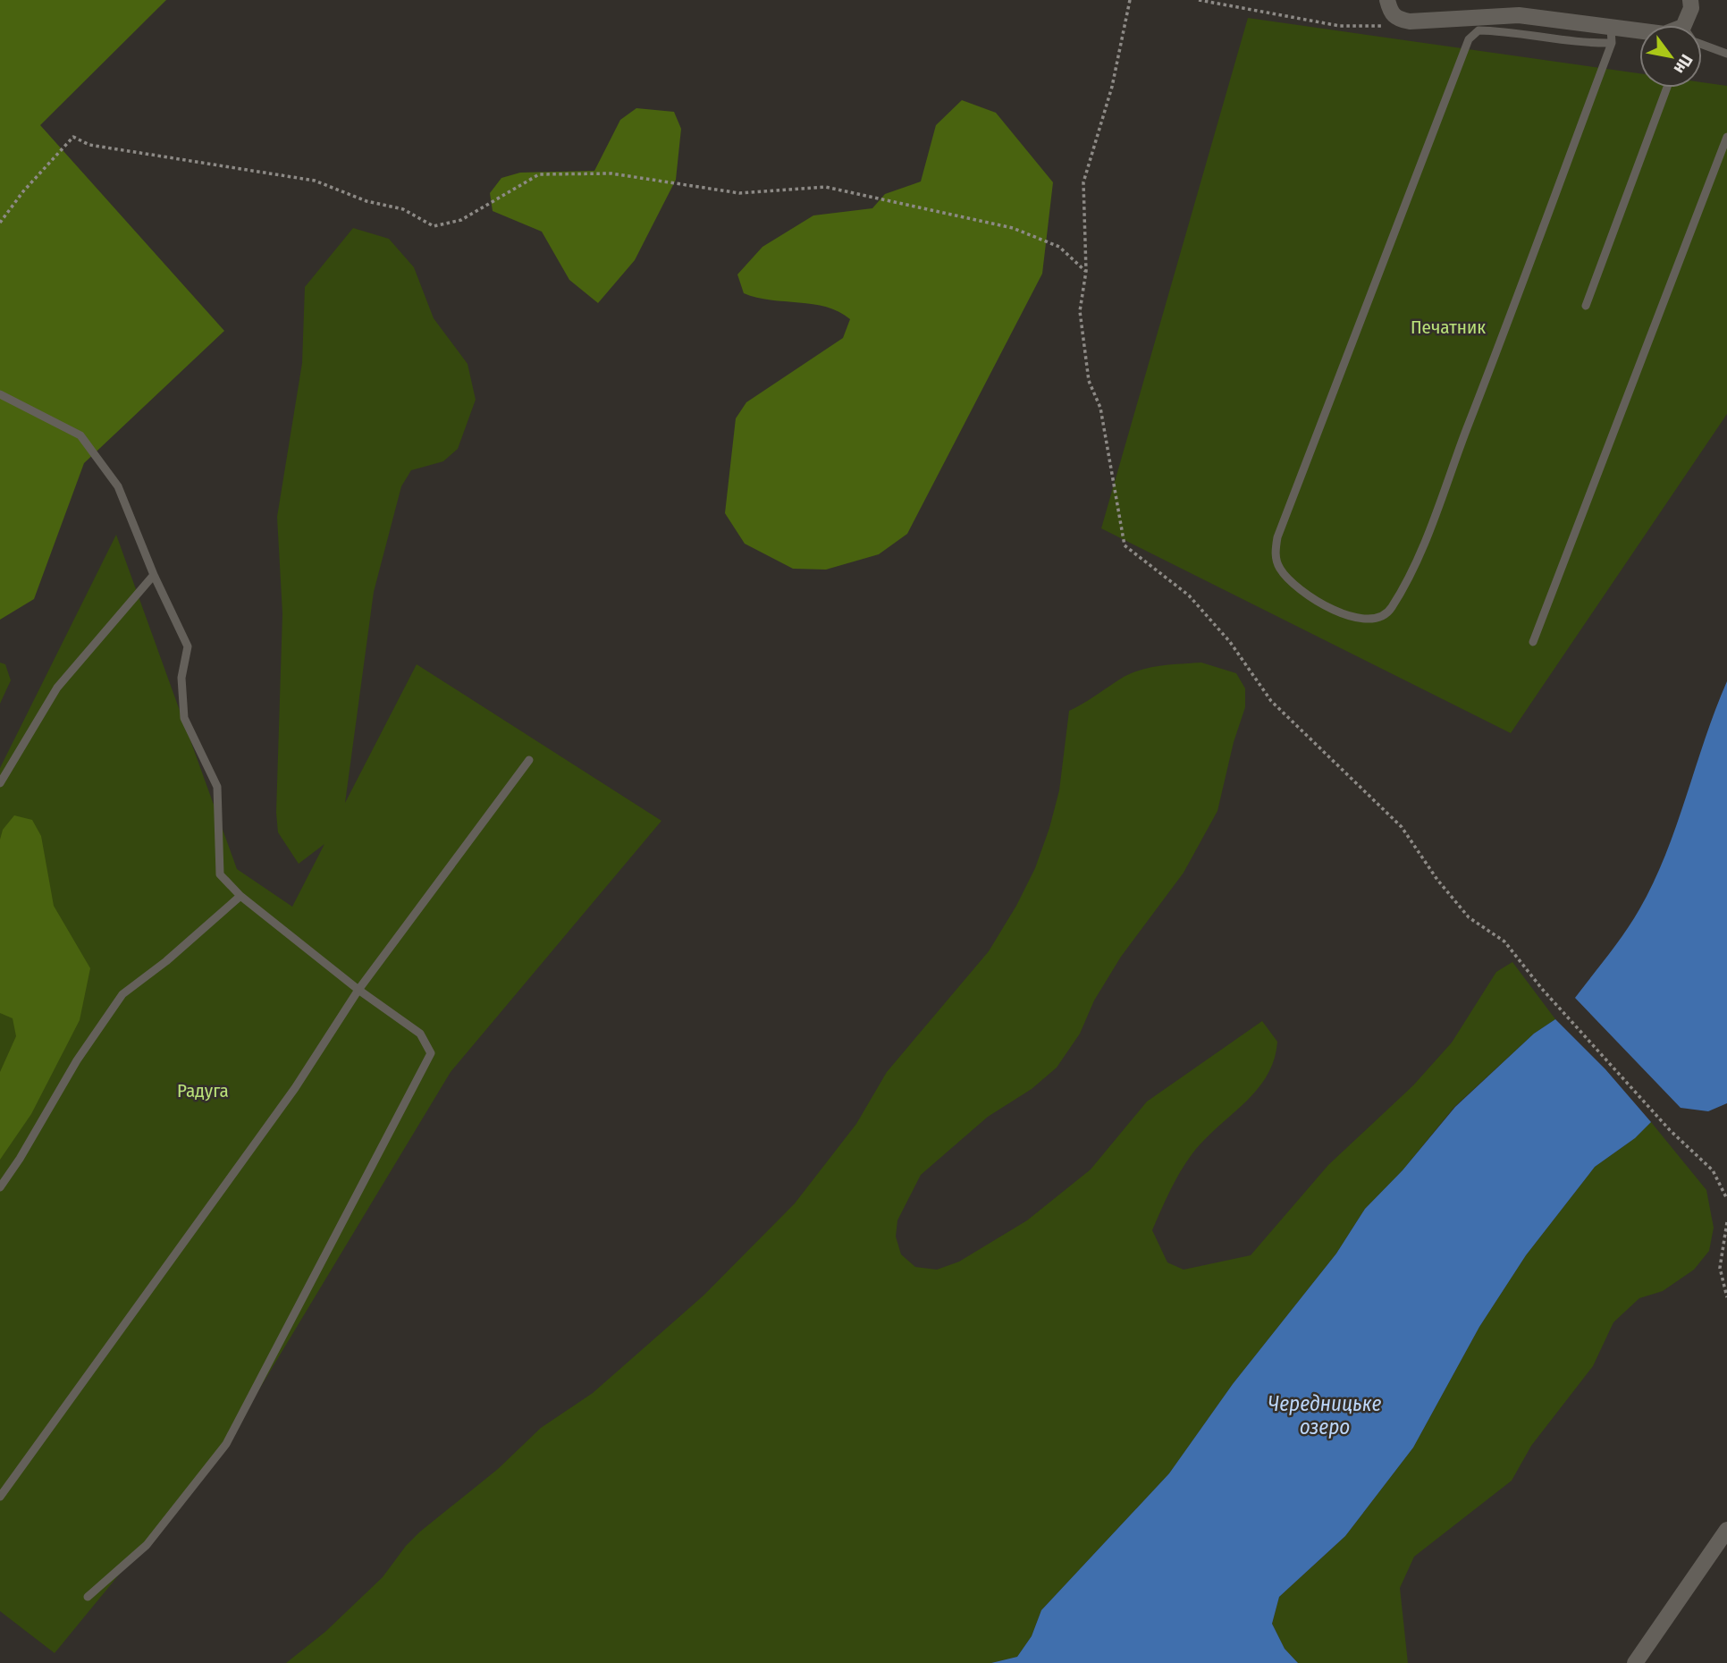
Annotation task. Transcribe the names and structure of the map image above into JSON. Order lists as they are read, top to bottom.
{
  "water": ["Чередницьке озеро"],
  "parks": ["Печатник", "Радуга"],
  "north": "bottom right"
}
